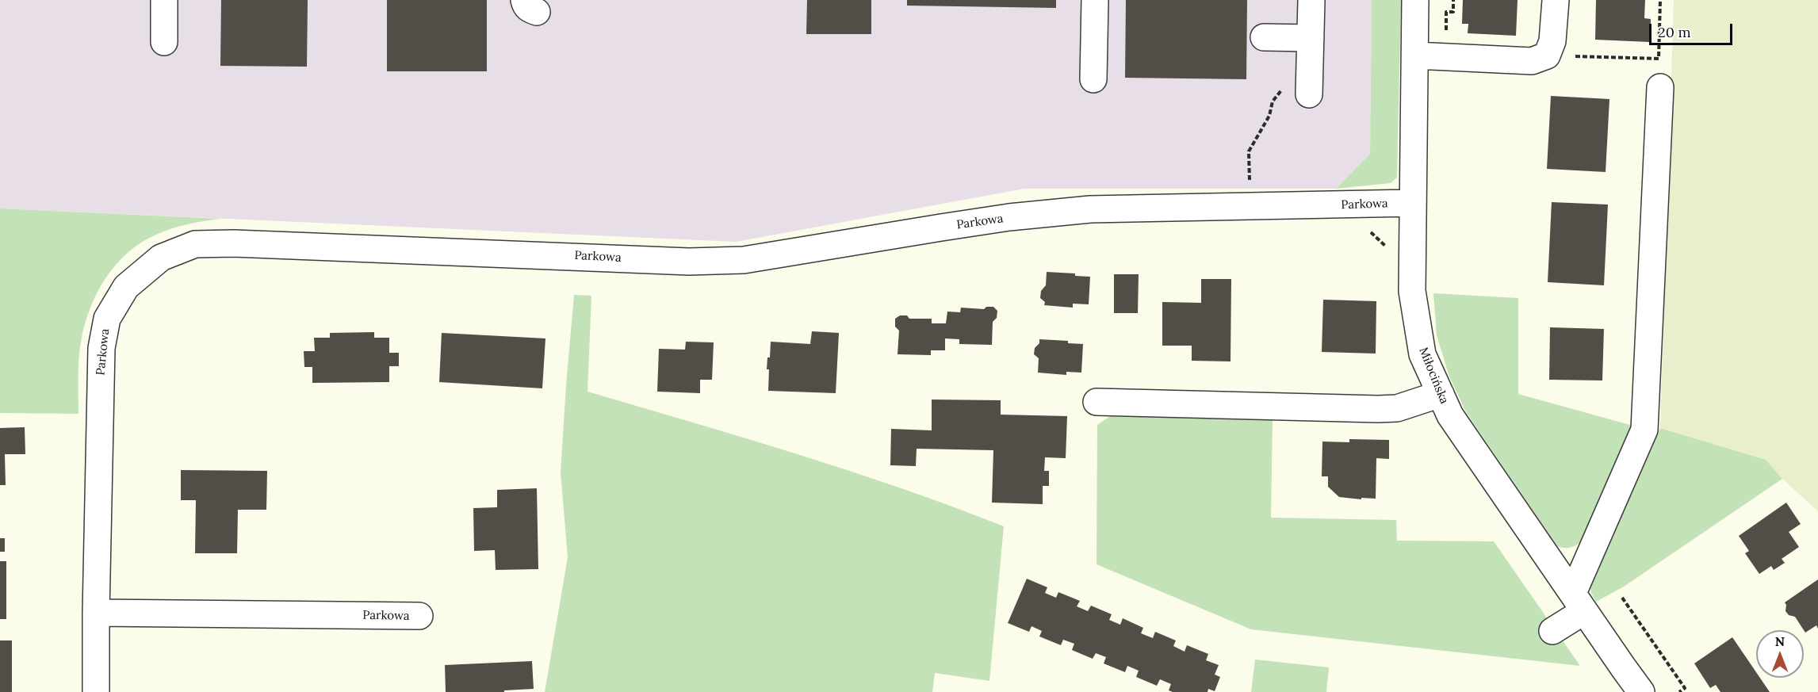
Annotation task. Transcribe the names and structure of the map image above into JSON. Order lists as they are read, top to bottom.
{
  "streets": {
    "street": ["Parkowa", "Miłocińska"]
  },
  "crossings": [
    ["Parkowa", "Miłocińska"]
  ],
  "scale_bar": "20 m",
  "north": "top"
}
